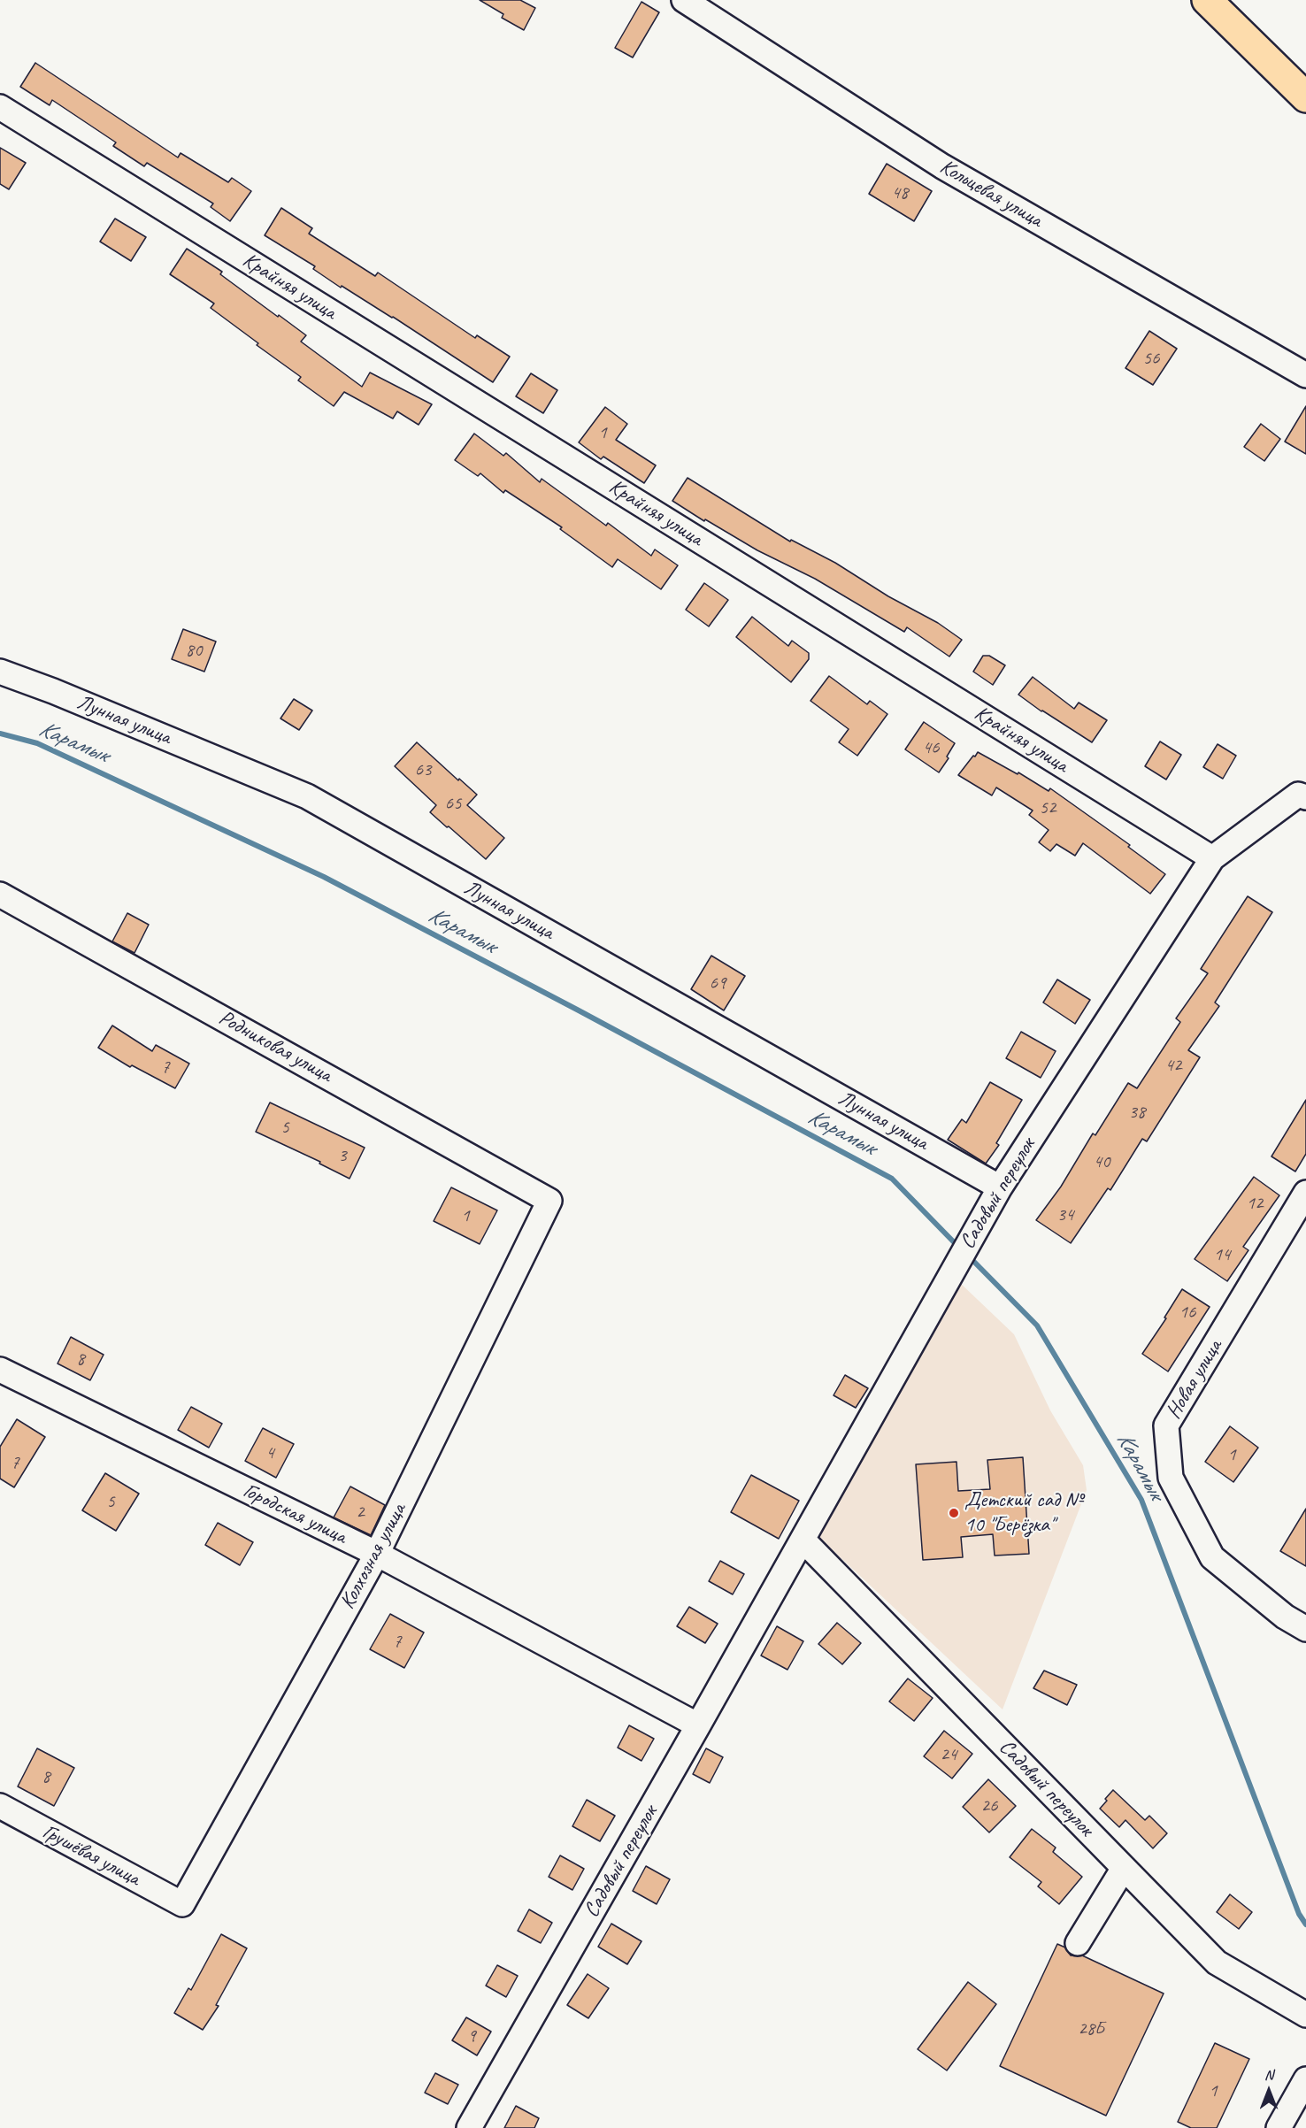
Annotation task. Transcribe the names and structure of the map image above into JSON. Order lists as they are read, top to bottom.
{
  "streets": {
    "street": [
      "Кольцевая улица",
      "Крайняя улица",
      "Лунная улица",
      "Родниковая улица",
      "Садовый переулок",
      "Новая улица",
      "Городская улица",
      "Колхозная улица",
      "Грушёвая улица"
    ]
  },
  "crossings": [
    ["Крайняя улица", "Садовый переулок"],
    ["Лунная улица", "Садовый переулок"],
    ["Родниковая улица", "Колхозная улица"],
    ["Садовый переулок", "Городская улица"],
    ["Городская улица", "Колхозная улица"],
    ["Колхозная улица", "Грушёвая улица"]
  ],
  "water": ["Карамык"],
  "places": ["Детский сад № 10 \"Берёзка\""],
  "house_numbers": [
    "48",
    "56",
    "1",
    "80",
    "46",
    "63",
    "65",
    "52",
    "69",
    "42",
    "7",
    "38",
    "5",
    "3",
    "40",
    "12",
    "34",
    "1",
    "14",
    "16",
    "8",
    "4",
    "1",
    "7",
    "5",
    "2",
    "7",
    "24",
    "8",
    "26",
    "28Б",
    "9",
    "1"
  ],
  "north": "top"
}
